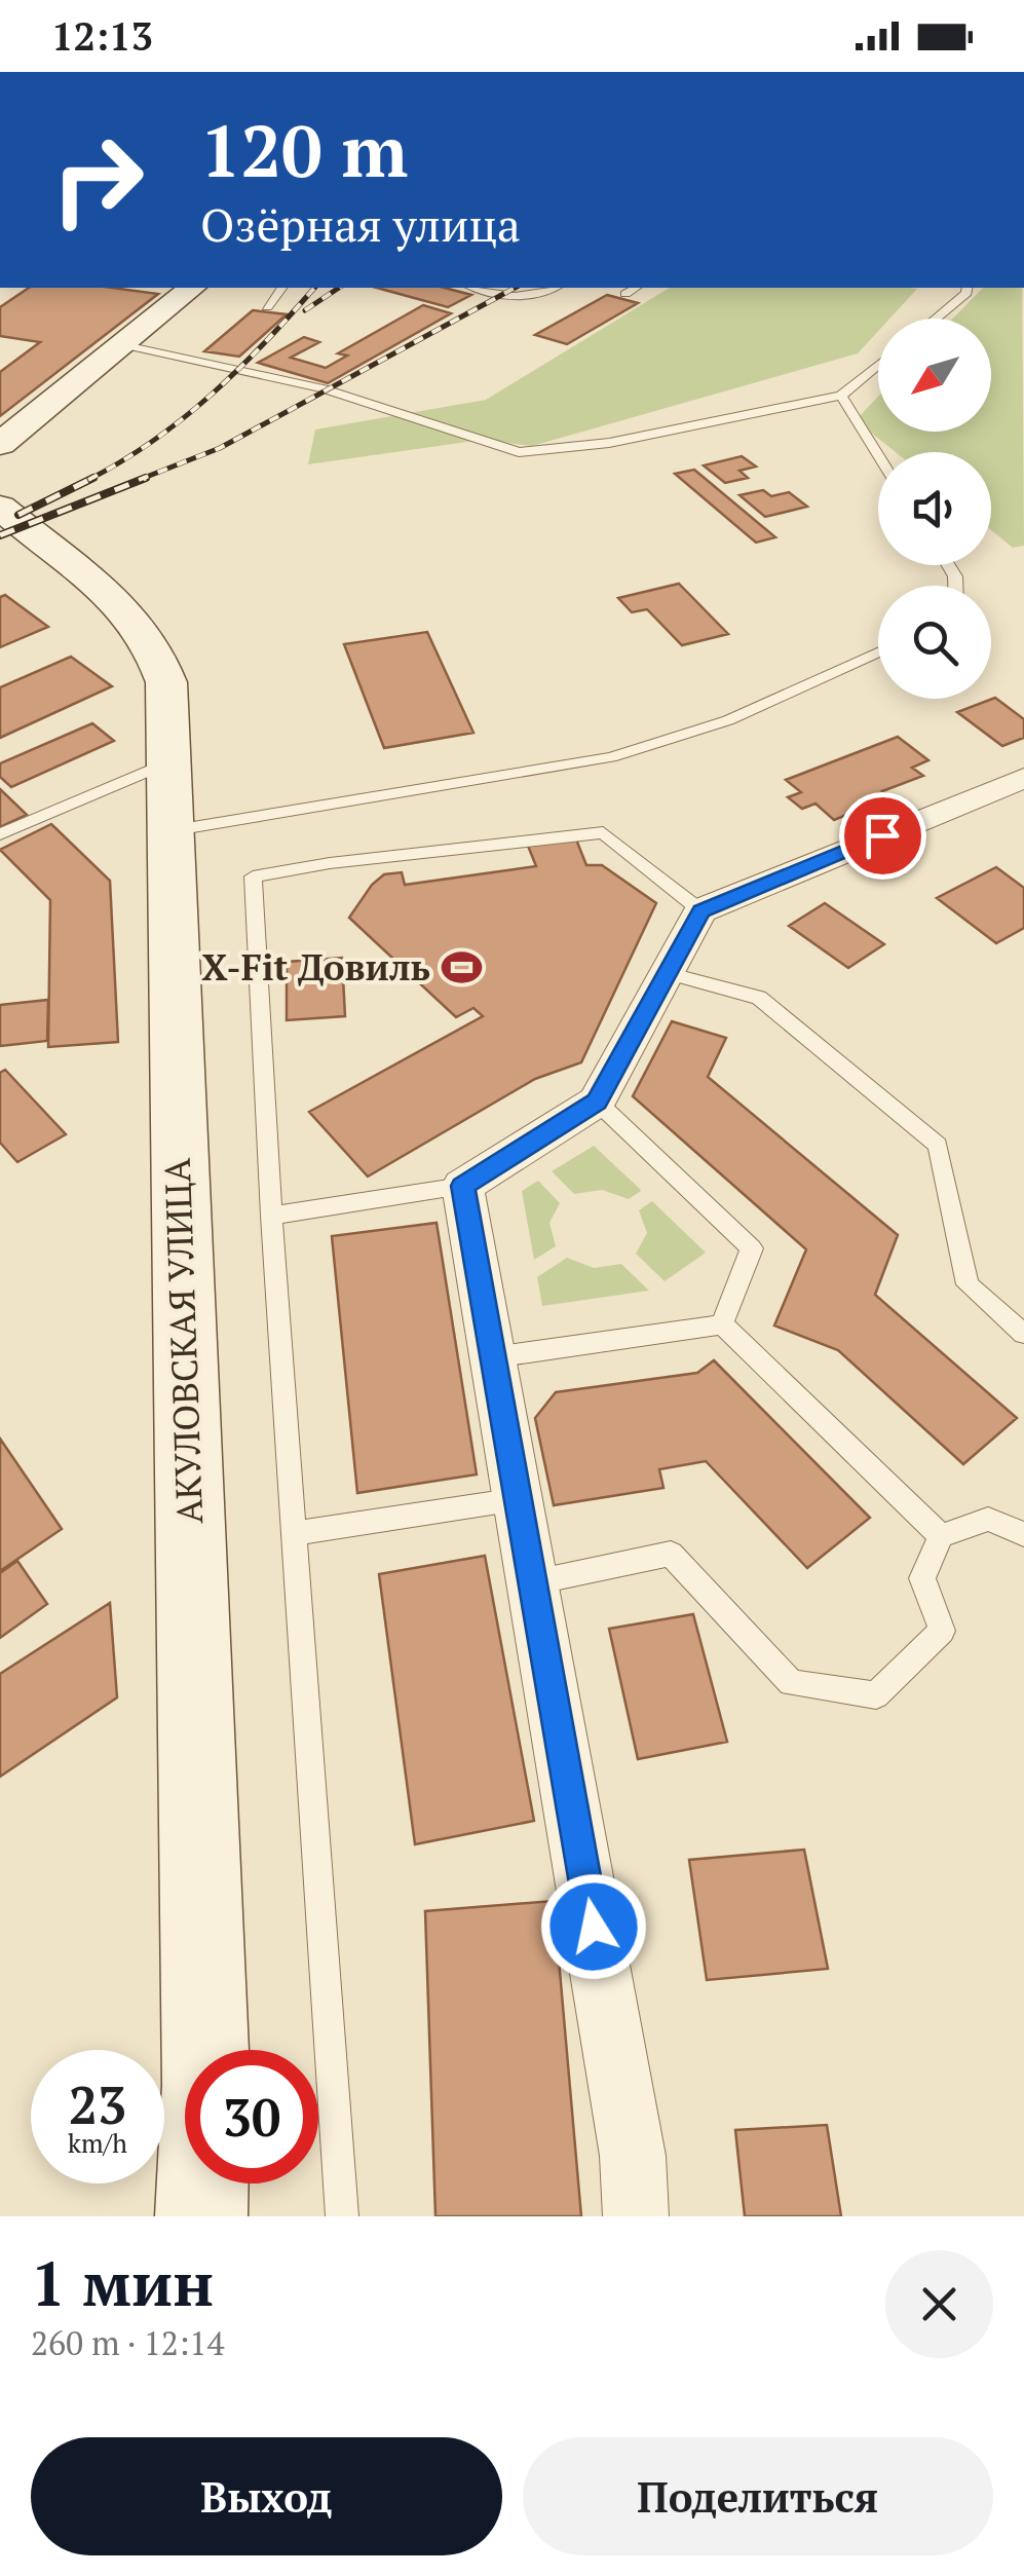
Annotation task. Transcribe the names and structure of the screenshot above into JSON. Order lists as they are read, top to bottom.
{
  "streets": {
    "street": ["АКУЛОВСКАЯ УЛИЦА"]
  },
  "places": {
    "sports": ["X-Fit Довиль"]
  },
  "north": "bottom left",
  "page": {
    "status": "12:13",
    "turn": ["120 m", "Озёрная улица"],
    "speed": "23 km/h",
    "limit": "30",
    "heading": ["1 мин", "260 m · 12:14"],
    "buttons": ["Выход", "Поделиться"]
  }
}
